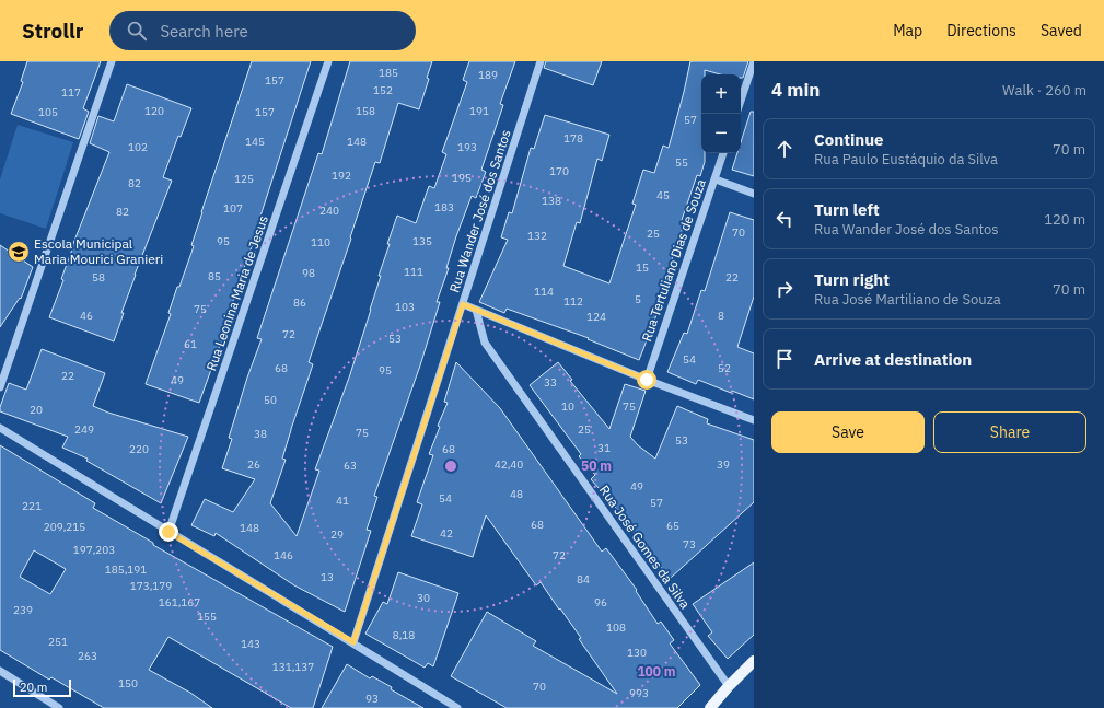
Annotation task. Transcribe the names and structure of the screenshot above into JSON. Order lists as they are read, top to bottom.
{
  "streets": {
    "street": [
      "Rua Wander José dos Santos",
      "Rua Tertuliano Dias de Souza",
      "Rua Leonina Maria de Jesus",
      "Rua José Gomes da Silva"
    ]
  },
  "places": {
    "school or university": ["Escola Municipal Maria Mourici Granieri"]
  },
  "house_numbers": [
    "185",
    "189",
    "157",
    "152",
    "117",
    "120",
    "158",
    "191",
    "105",
    "157",
    "57",
    "178",
    "145",
    "148",
    "102",
    "193",
    "55",
    "170",
    "192",
    "195",
    "125",
    "82",
    "45",
    "138",
    "183",
    "107",
    "240",
    "82",
    "70",
    "25",
    "132",
    "95",
    "135",
    "110",
    "15",
    "111",
    "98",
    "85",
    "58",
    "22",
    "114",
    "5",
    "112",
    "86",
    "103",
    "75",
    "46",
    "8",
    "124",
    "72",
    "53",
    "61",
    "54",
    "68",
    "52",
    "95",
    "22",
    "49",
    "33",
    "50",
    "10",
    "75",
    "20",
    "249",
    "25",
    "75",
    "38",
    "53",
    "31",
    "220",
    "68",
    "26",
    "42,40",
    "39",
    "63",
    "49",
    "48",
    "54",
    "41",
    "57",
    "221",
    "68",
    "65",
    "209,215",
    "148",
    "42",
    "29",
    "73",
    "197,203",
    "146",
    "72",
    "185,191",
    "13",
    "84",
    "173,179",
    "30",
    "161,167",
    "96",
    "239",
    "155",
    "108",
    "8,18",
    "251",
    "143",
    "130",
    "263",
    "131,137",
    "150",
    "70",
    "993",
    "93"
  ],
  "scale_bar": "20 m",
  "page": {
    "header": "Strollr",
    "search": "Search here",
    "nav": ["Map", "Directions", "Saved"],
    "heading": ["4 min", "Walk · 260 m"],
    "map_buttons": ["+", "−"],
    "list": [
      ["Continue", "Rua Paulo Eustáquio da Silva", "70 m"],
      ["Turn left", "Rua Wander José dos Santos", "120 m"],
      ["Turn right", "Rua José Martiliano de Souza", "70 m"],
      "Arrive at destination"
    ],
    "buttons": ["Save", "Share"],
    "scale": "20 m"
  },
  "rings": ["50 m", "100 m"]
}
